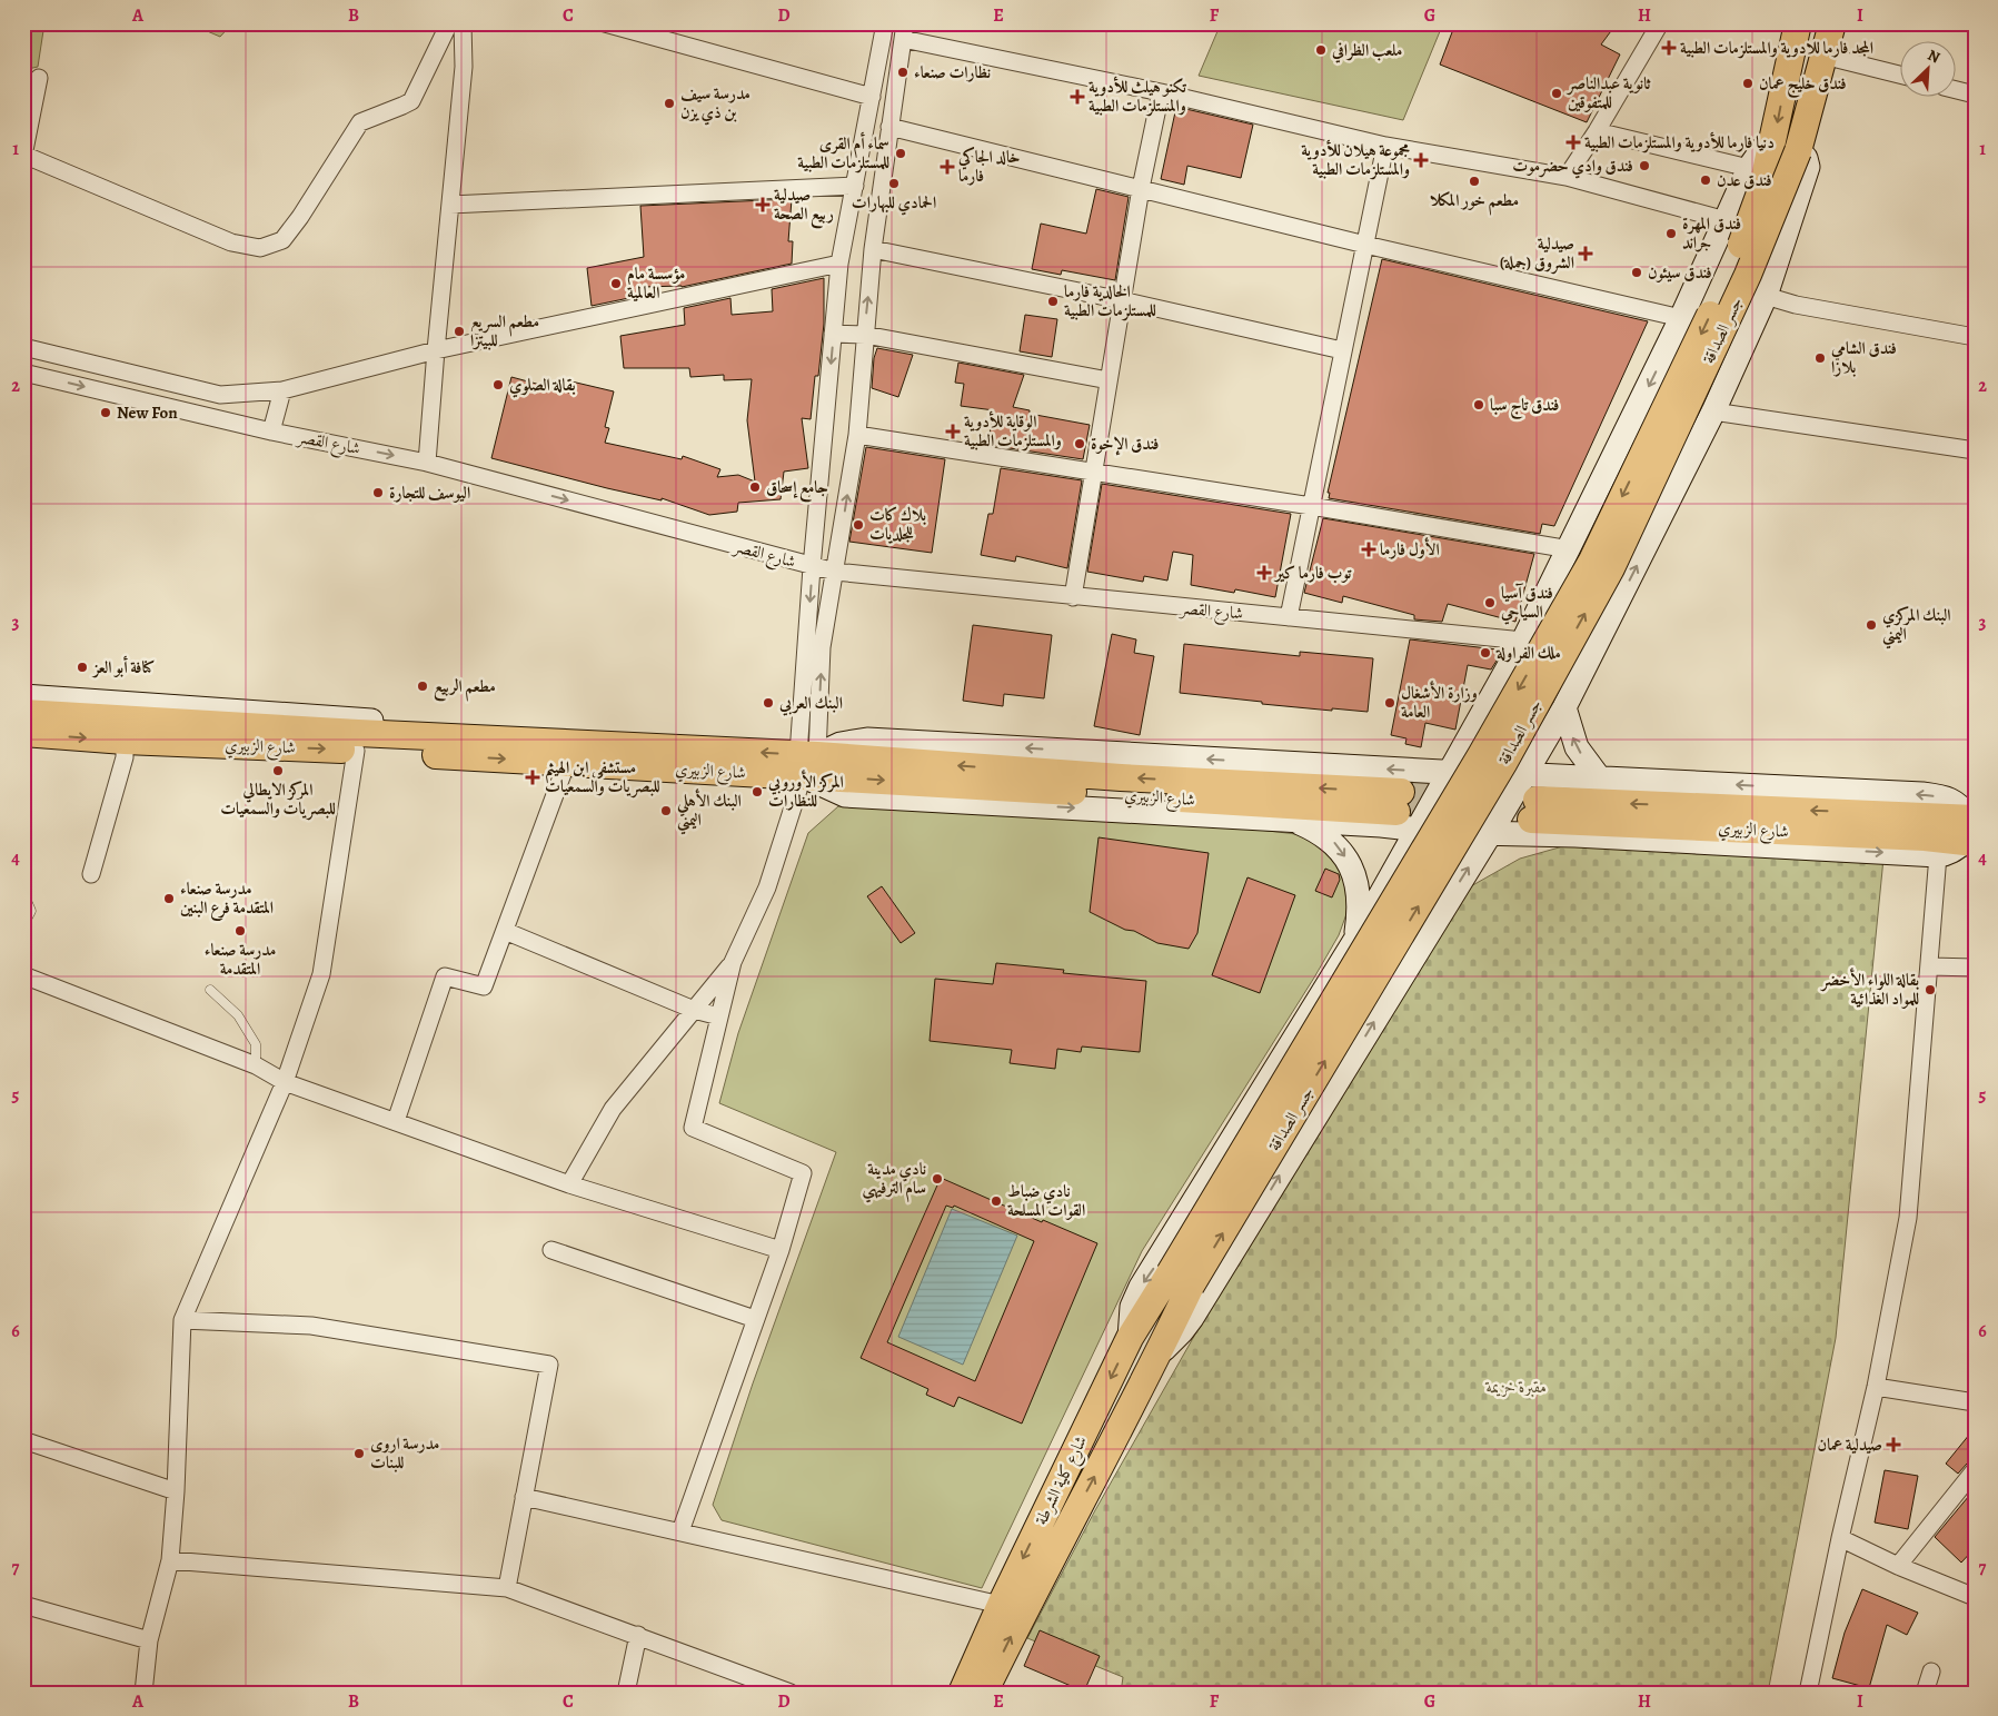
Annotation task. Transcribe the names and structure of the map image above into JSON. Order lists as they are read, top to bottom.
{
  "streets": {
    "main road": ["جسر الصداقة", "شارع الزبيري", "شارع كلية الشرطة"],
    "street": ["شارع القصر"]
  },
  "crossings": [
    ["جسر الصداقة", "شارع كلية الشرطة"]
  ],
  "parks": ["مقبرة خزيمة"],
  "places": {
    "health": [
      "المجد فارما للادوية والمستلزمات الطبية",
      "تكنو هيلث للأدوية والمستلزمات الطبية",
      "دنيا فارما للأدوية والمستلزمات الطبية",
      "مجموعة هيلان للأدوية والمستلزمات الطبية",
      "خالد الجاكي فارما",
      "صيدلية ربيع الصحة",
      "صيدلية الشروق (جملة)",
      "الوقاية للأدوية والمستلزمات الطبية",
      "الأول فارما",
      "توب فارما كير",
      "مستشفى ابن الهيثم للبصريات والسمعيات",
      "صيدلية عمان"
    ],
    "other": [
      "ملعب الظرافي",
      "نظارات صنعاء",
      "فندق خليج عمان",
      "ثانوية عبدالناصر للمتفوقين",
      "مدرسة سيف بن ذي يزن",
      "سماء أم القرى للمستلزمات الطبية",
      "فندق وادي حضرموت",
      "فندق عدن",
      "مطعم خور المكلا",
      "الحمادي للبهارات",
      "فندق المهرة جراند",
      "فندق سيئون",
      "مؤسسة مام العالمية",
      "الخالدية فارما للمستلزمات الطبية",
      "مطعم السريع للبيتزا",
      "فندق الشامي بلازا",
      "بقالة الصلوي",
      "فندق تاج سبا",
      "New Fon",
      "فندق الإخوة",
      "جامع إسحاق",
      "اليوسف للتجارة",
      "بلاك كات للجلديات",
      "فندق آسيا السياحي",
      "البنك المركزي اليمني",
      "ملك الفراولة",
      "كنافة أبو العز",
      "مطعم الربيع",
      "البنك العربي",
      "وزارة الأشغال العامة",
      "المركز الايطالي للبصريات والسمعيات",
      "المركز الأوروبي للنظارات",
      "البنك الأهلي اليمني",
      "مدرسة صنعاء المتقدمة فرع البنين",
      "مدرسة صنعاء المتقدمة",
      "بقالة اللواء الأخضر للمواد الغذائية",
      "نادي مدينة سام الترفيهي",
      "نادي ضباط القوات المسلحة",
      "مدرسة اروى للبنات"
    ]
  },
  "north": "top right",
  "grid": {
    "columns": [
      "A",
      "B",
      "C",
      "D",
      "E",
      "F",
      "G",
      "H",
      "I"
    ],
    "rows": [
      "1",
      "2",
      "3",
      "4",
      "5",
      "6",
      "7"
    ]
  }
}
